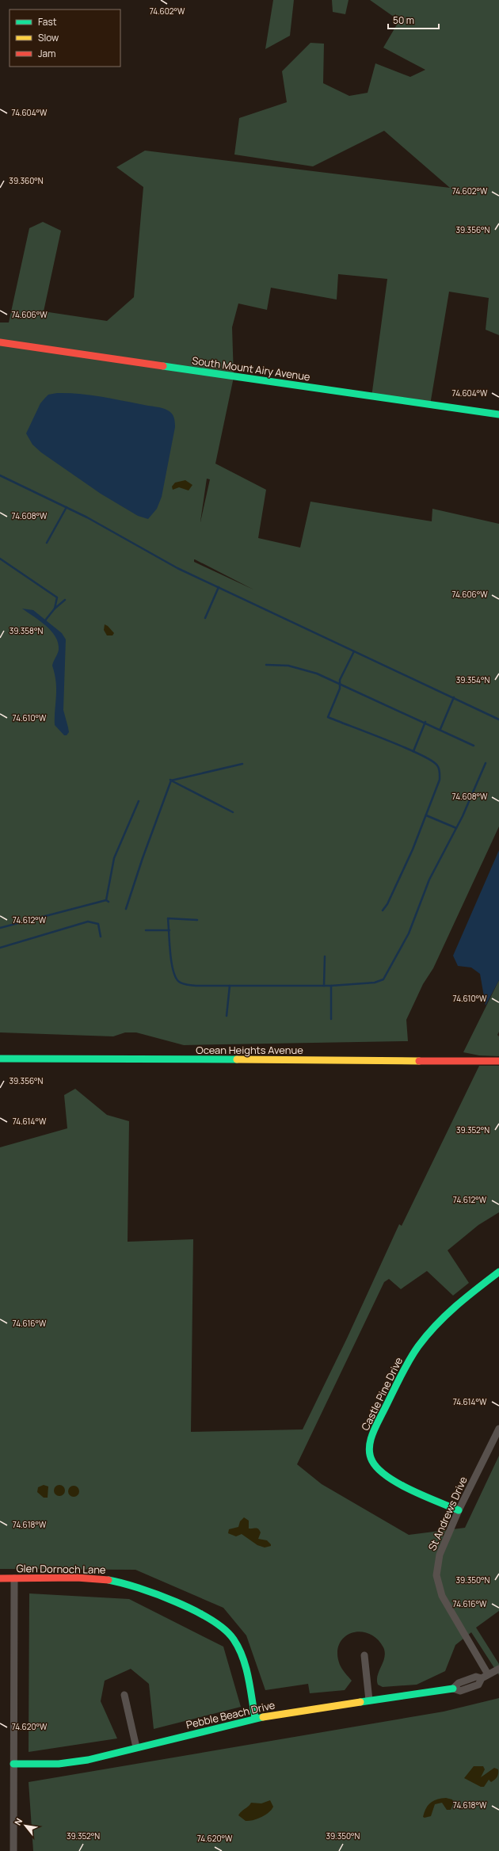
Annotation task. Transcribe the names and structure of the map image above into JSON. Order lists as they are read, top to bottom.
{
  "streets": {
    "street": [
      "South Mount Airy Avenue",
      "Ocean Heights Avenue",
      "Castle Pine Drive",
      "St Andrews Drive",
      "Glen Dornoch Lane",
      "Pebble Beach Drive"
    ]
  },
  "crossings": [
    ["Castle Pine Drive", "St Andrews Drive"],
    ["St Andrews Drive", "Pebble Beach Drive"],
    ["Glen Dornoch Lane", "Pebble Beach Drive"]
  ],
  "legend": ["Fast", "Slow", "Jam"],
  "scale_bar": "50 m",
  "north": "top left",
  "coordinates": [
    "74.602°W",
    "74.604°W",
    "39.360°N",
    "39.356°N",
    "74.606°W",
    "74.608°W",
    "39.358°N",
    "39.354°N",
    "74.610°W",
    "74.612°W",
    "74.614°W",
    "39.352°N",
    "74.616°W",
    "74.618°W",
    "39.350°N",
    "74.620°W"
  ]
}
